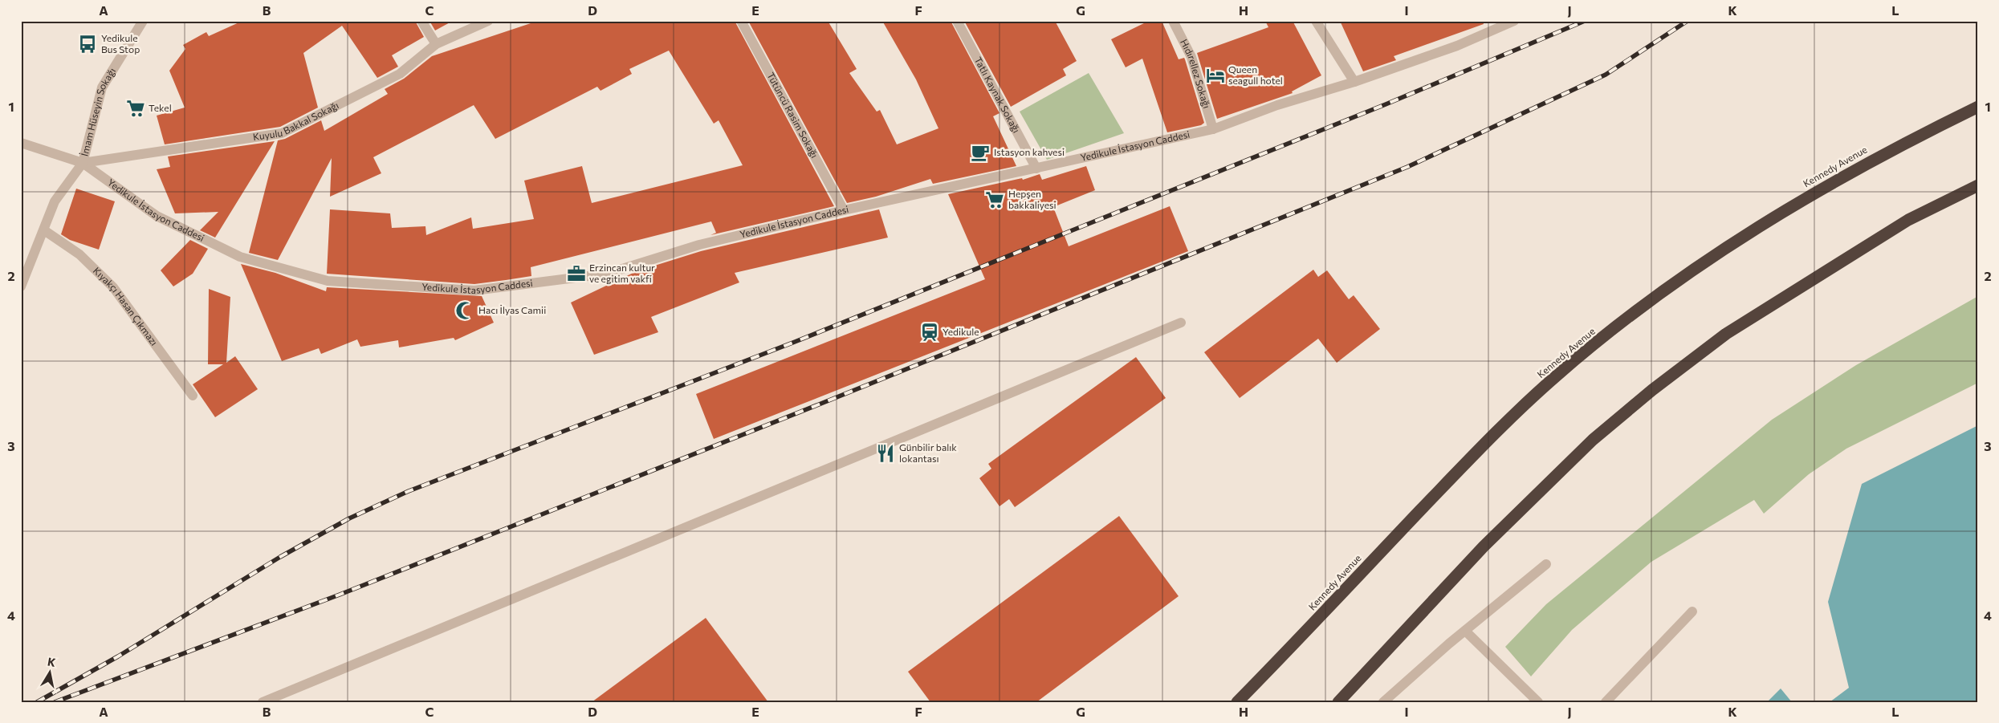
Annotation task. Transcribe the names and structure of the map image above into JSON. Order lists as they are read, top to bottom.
{
  "streets": {
    "highway": ["Kennedy Avenue"],
    "street": [
      "Hıdırellez Sokağı",
      "Tatlı Kaynak Sokağı",
      "İmam Hüseyin Sokağı",
      "Tütüncü Rasim Sokağı",
      "Kuyulu Bakkal Sokağı",
      "Yedikule İstasyon Caddesi",
      "Kıyakçı Hasan Çıkmazı"
    ]
  },
  "crossings": [
    ["Hıdırellez Sokağı", "Yedikule İstasyon Caddesi"],
    ["Tatlı Kaynak Sokağı", "Yedikule İstasyon Caddesi"],
    ["İmam Hüseyin Sokağı", "Kuyulu Bakkal Sokağı"],
    ["İmam Hüseyin Sokağı", "Yedikule İstasyon Caddesi"],
    ["Tütüncü Rasim Sokağı", "Yedikule İstasyon Caddesi"],
    ["Kuyulu Bakkal Sokağı", "Yedikule İstasyon Caddesi"]
  ],
  "places": {
    "bus stop": ["Yedikule Bus Stop"],
    "hotel": ["Queen seagull hotel"],
    "supermarket": ["Tekel", "Hepşen bakkaliyesi"],
    "cafe": ["Istasyon kahvesi"],
    "office": ["Erzincan kultur ve egitim vakfi"],
    "mosque": ["Hacı İlyas Camii"],
    "station": ["Yedikule"],
    "restaurant": ["Günbilir balık lokantası"]
  },
  "north": "top",
  "grid": {
    "columns": [
      "A",
      "B",
      "C",
      "D",
      "E",
      "F",
      "G",
      "H",
      "I",
      "J",
      "K",
      "L"
    ],
    "rows": [
      "1",
      "2",
      "3",
      "4"
    ]
  }
}
